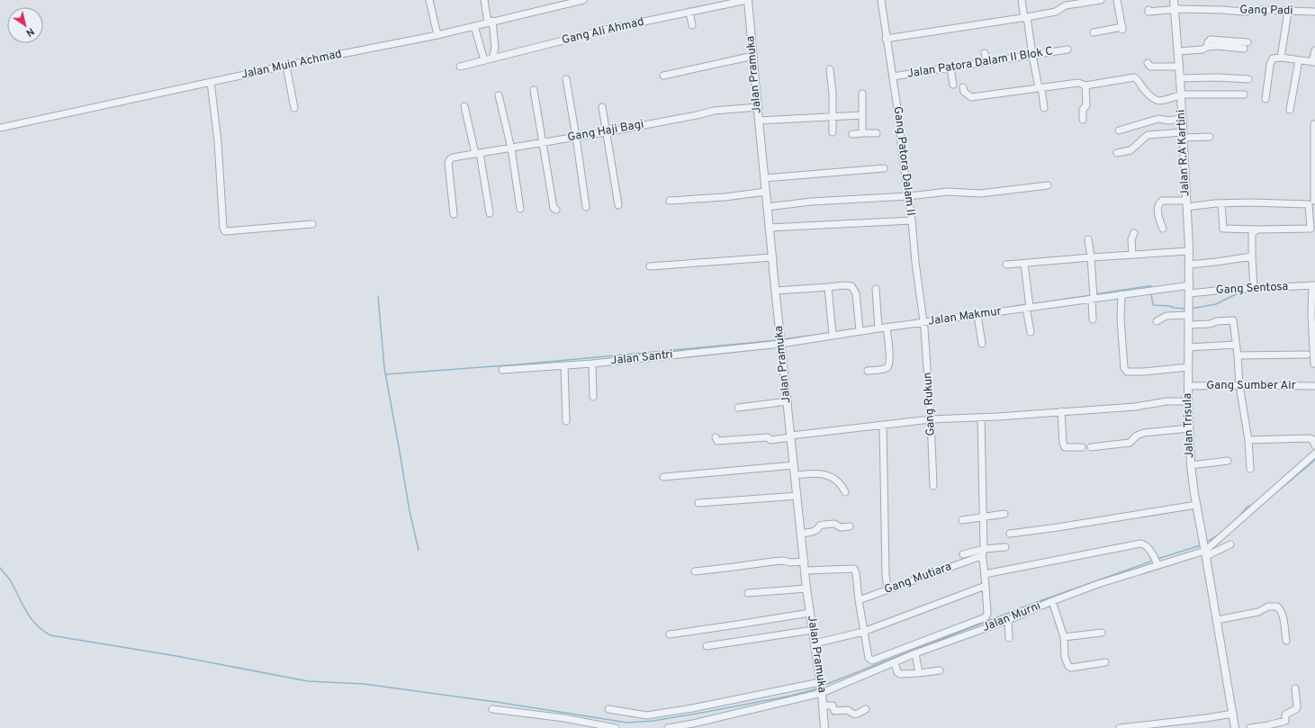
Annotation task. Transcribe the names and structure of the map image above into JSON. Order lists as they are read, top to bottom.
{
  "streets": {
    "street": [
      "Gang Padi",
      "Gang Ali Ahmad",
      "Jalan Patora Dalam II Blok C",
      "Jalan Muin Achmad",
      "Jalan Pramuka",
      "Gang Haji Bagi",
      "Jalan R.A Kartini",
      "Gang Patora Dalam II",
      "Gang Sentosa",
      "Jalan Makmur",
      "Jalan Santri",
      "Gang Sumber Air",
      "Gang Rukun",
      "Jalan Trisula",
      "Gang Mutiara",
      "Jalan Murni"
    ]
  },
  "crossings": [
    ["Gang Padi", "Jalan R.A Kartini"],
    ["Gang Ali Ahmad", "Jalan Pramuka"],
    ["Jalan Patora Dalam II Blok C", "Gang Patora Dalam II"],
    ["Jalan Pramuka", "Gang Haji Bagi"],
    ["Jalan Pramuka", "Jalan Makmur"],
    ["Jalan Pramuka", "Jalan Santri"],
    ["Jalan Pramuka", "Jalan Murni"],
    ["Jalan R.A Kartini", "Gang Sentosa"],
    ["Jalan R.A Kartini", "Jalan Makmur"],
    ["Jalan R.A Kartini", "Jalan Trisula"],
    ["Gang Patora Dalam II", "Jalan Makmur"],
    ["Gang Patora Dalam II", "Gang Rukun"],
    ["Gang Sentosa", "Jalan Makmur"],
    ["Jalan Makmur", "Jalan Santri"],
    ["Jalan Makmur", "Gang Rukun"],
    ["Gang Sumber Air", "Jalan Trisula"],
    ["Jalan Trisula", "Jalan Murni"]
  ],
  "north": "bottom right"
}
